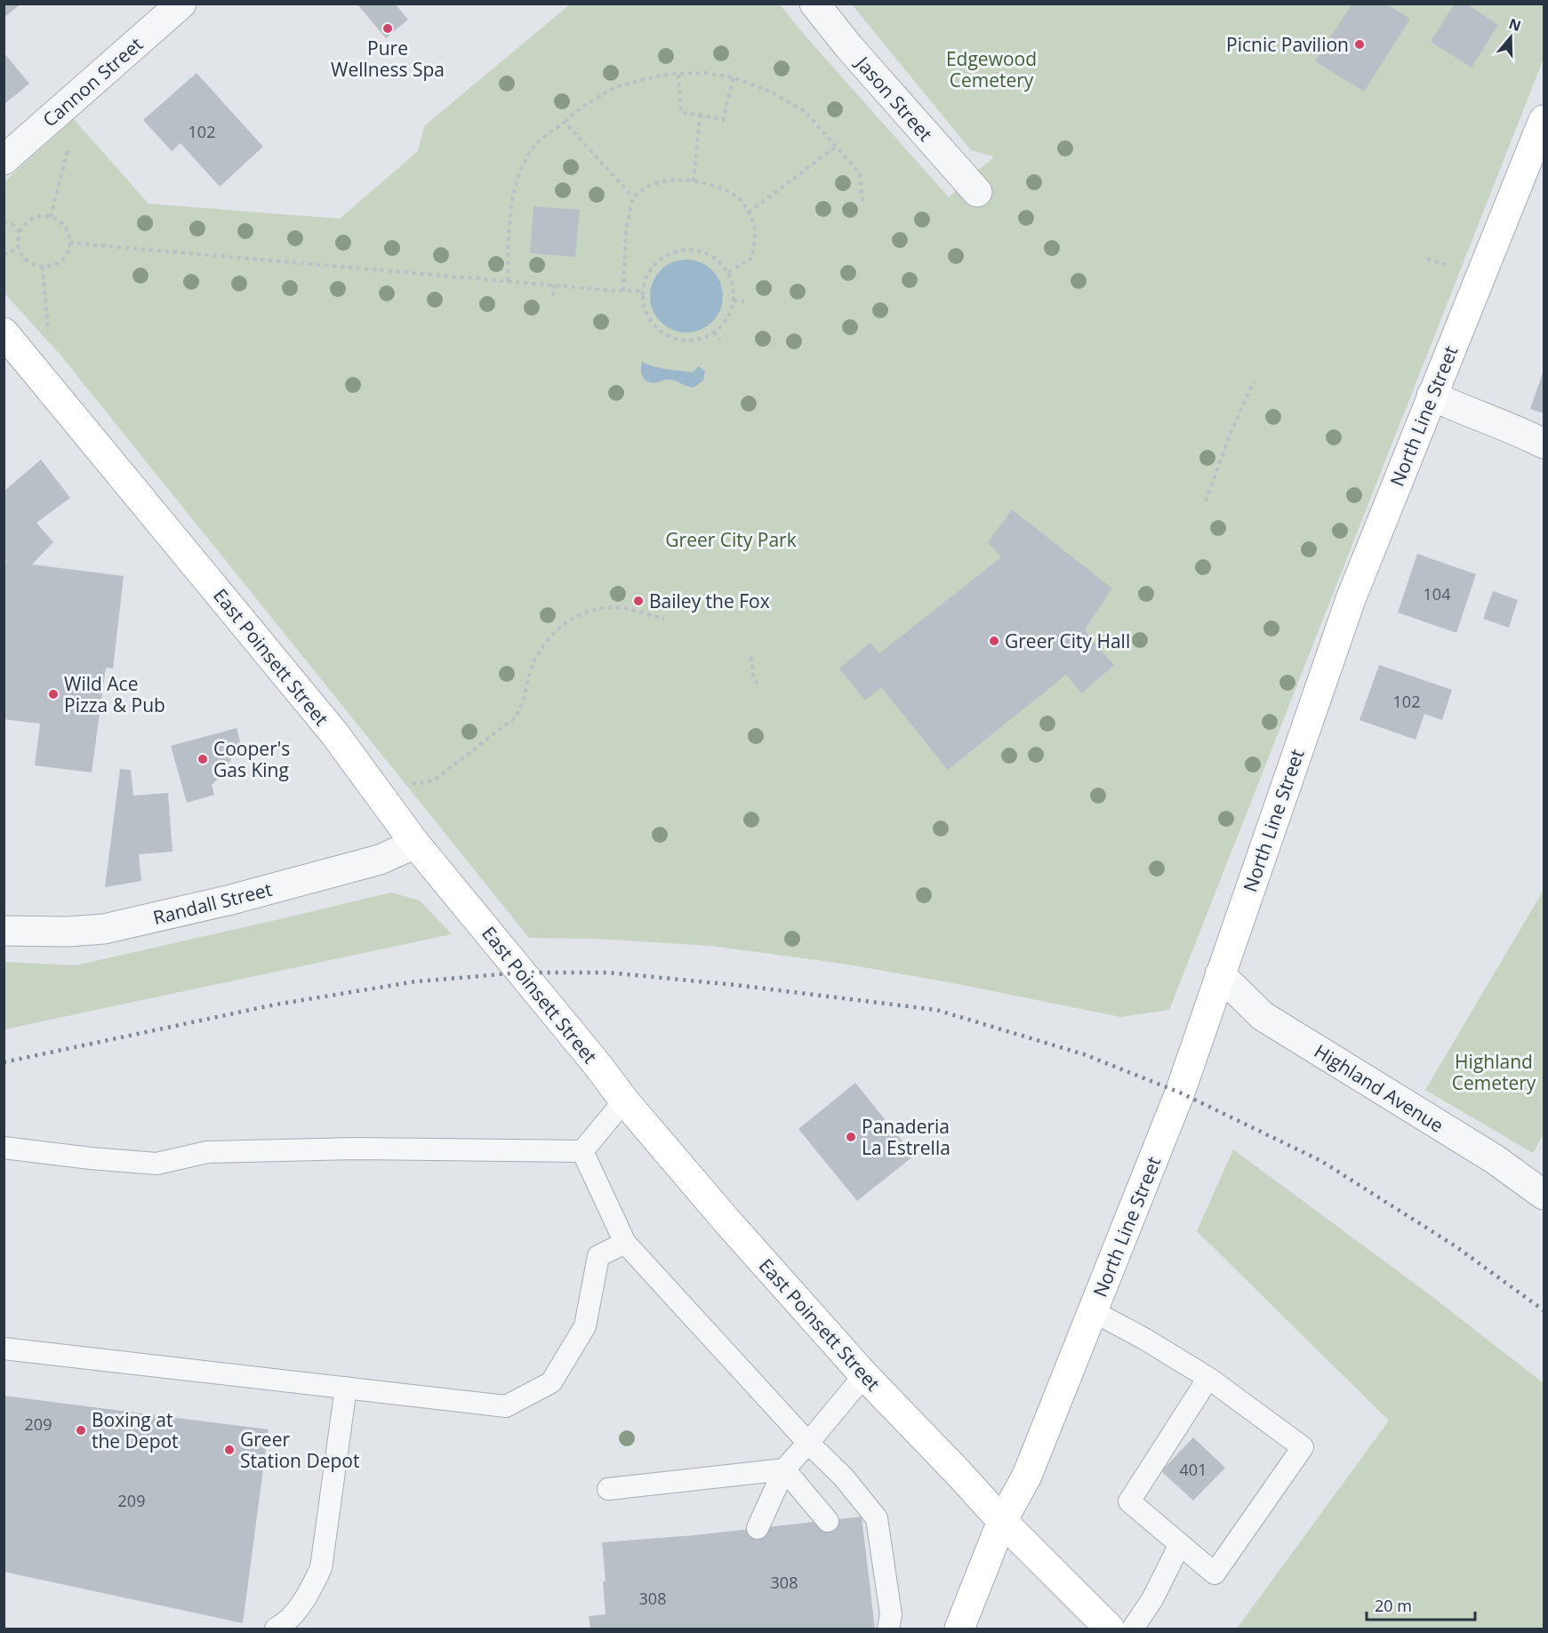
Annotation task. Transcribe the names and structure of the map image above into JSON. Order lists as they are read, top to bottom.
{
  "streets": {
    "main road": ["North Line Street", "East Poinsett Street"],
    "street": [
      "Cannon Street",
      "Jason Street",
      "Randall Street",
      "Highland Avenue"
    ]
  },
  "crossings": [
    ["North Line Street", "East Poinsett Street"],
    ["North Line Street", "Highland Avenue"],
    ["East Poinsett Street", "Randall Street"]
  ],
  "parks": ["Edgewood Cemetery", "Greer City Park", "Highland Cemetery"],
  "places": [
    "Pure Wellness Spa",
    "Picnic Pavilion",
    "Bailey the Fox",
    "Greer City Hall",
    "Wild Ace Pizza & Pub",
    "Cooper's Gas King",
    "Panaderia La Estrella",
    "Boxing at the Depot",
    "Greer Station Depot"
  ],
  "house_numbers": [
    "102",
    "104",
    "102",
    "209",
    "401",
    "209",
    "308",
    "308"
  ],
  "scale_bar": "20 m",
  "north": "top"
}
